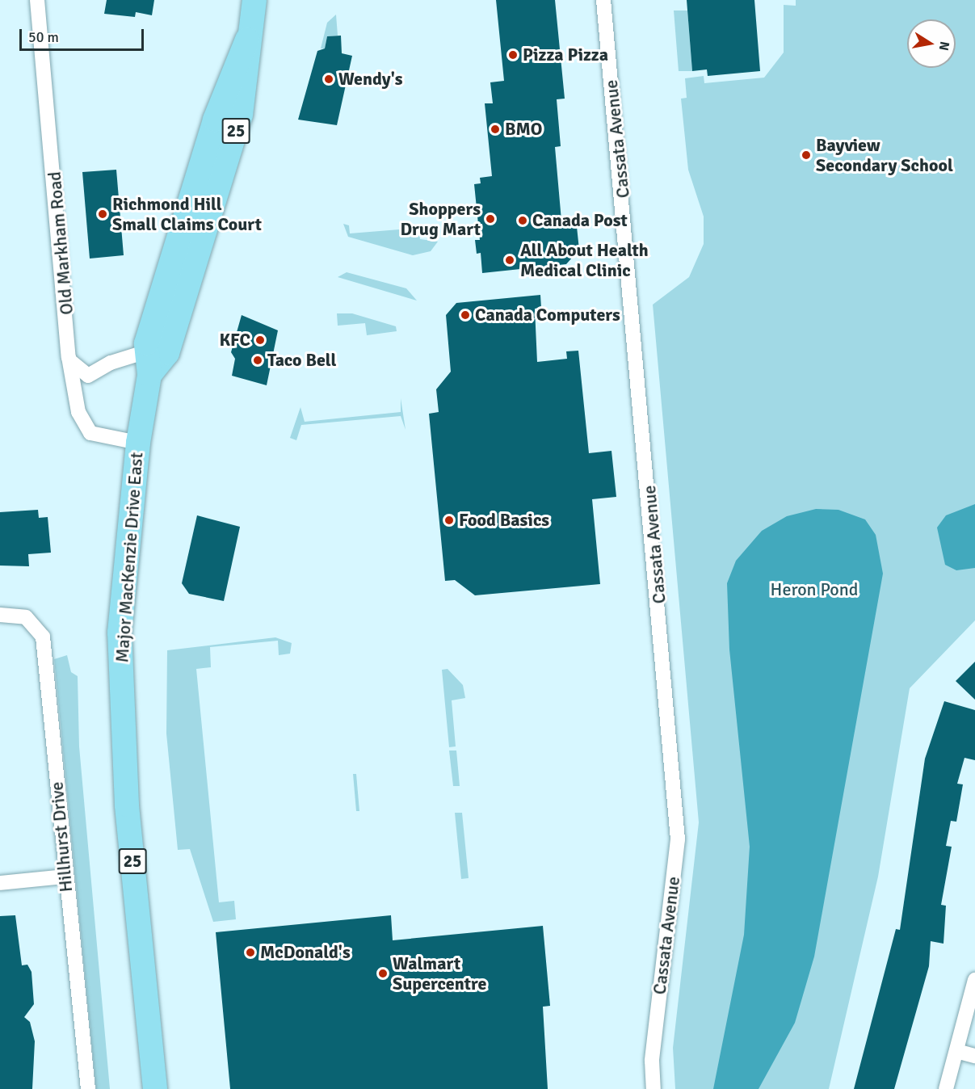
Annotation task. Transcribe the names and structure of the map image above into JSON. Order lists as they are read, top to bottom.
{
  "streets": {
    "main road": ["25", "Major MacKenzie Drive East"],
    "street": ["Cassata Avenue", "Old Markham Road", "Hillhurst Drive"]
  },
  "crossings": [
    ["Old Markham Road", "Major MacKenzie Drive East"]
  ],
  "parks": ["Heron Pond"],
  "places": [
    "Pizza Pizza",
    "Wendy's",
    "BMO",
    "Bayview Secondary School",
    "Richmond Hill Small Claims Court",
    "Shoppers Drug Mart",
    "Canada Post",
    "All About Health Medical Clinic",
    "Canada Computers",
    "KFC",
    "Taco Bell",
    "Food Basics",
    "McDonald's",
    "Walmart Supercentre"
  ],
  "scale_bar": "50 m",
  "north": "right"
}
